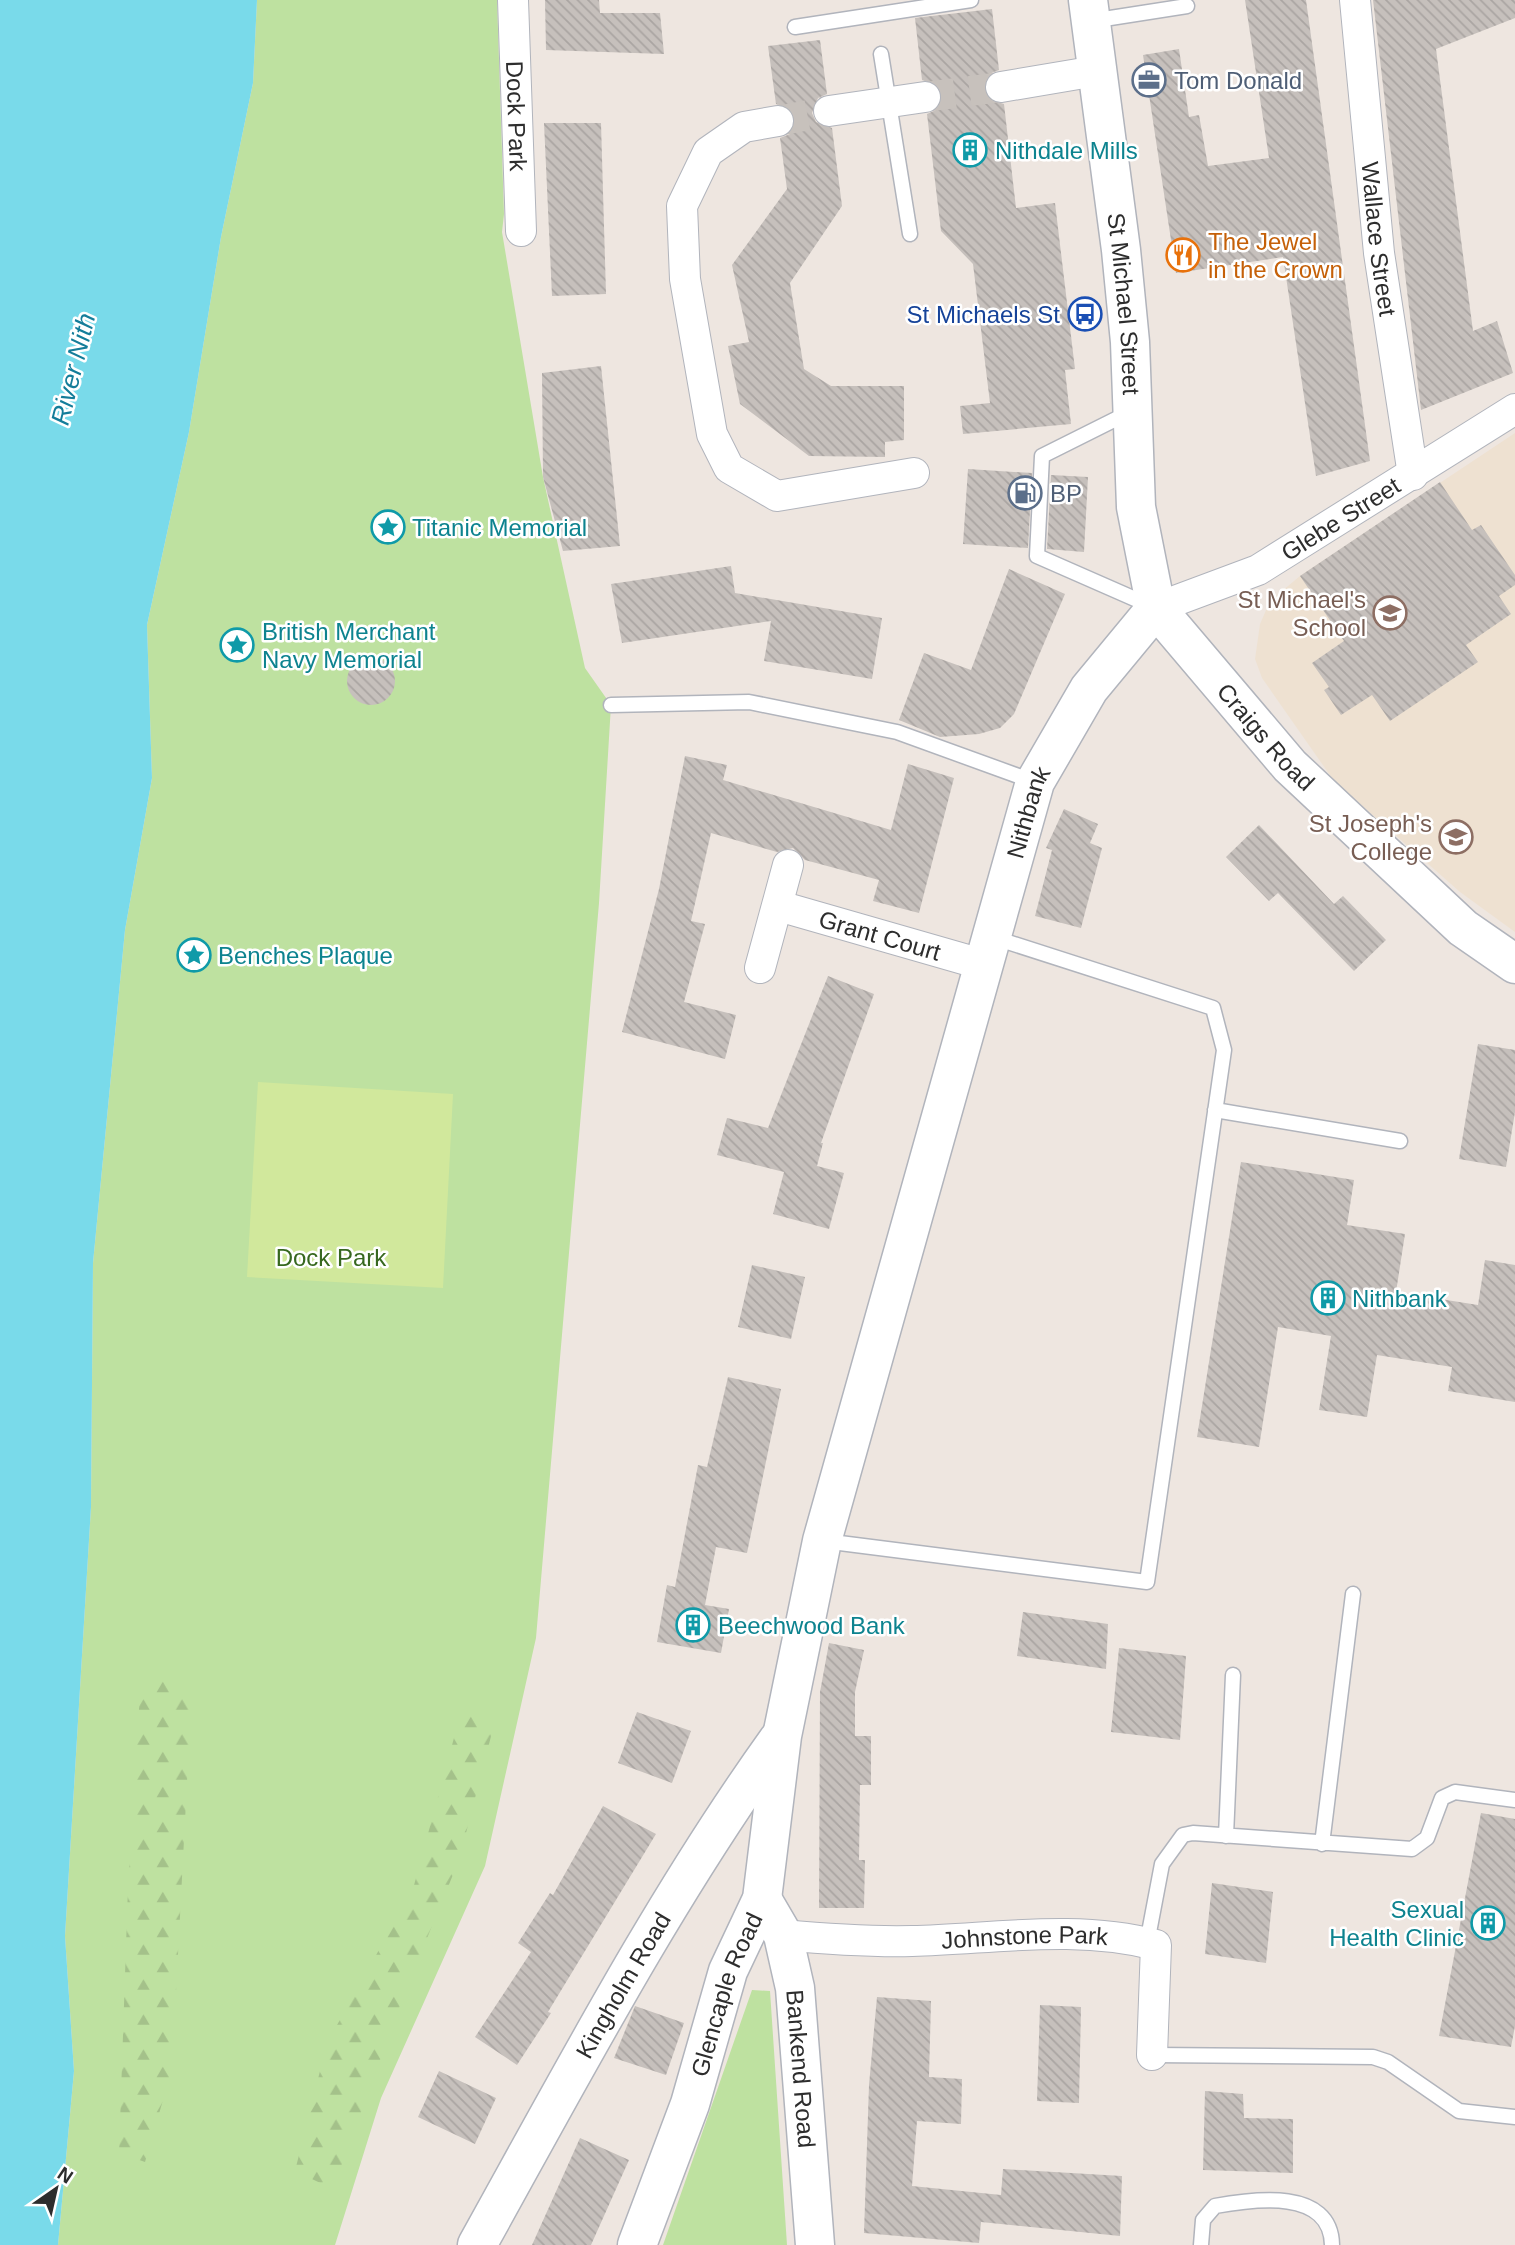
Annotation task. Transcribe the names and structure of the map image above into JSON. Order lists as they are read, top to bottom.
{
  "streets": {
    "main road": [
      "St Michael Street",
      "Craigs Road",
      "Nithbank",
      "Kingholm Road",
      "Glencaple Road",
      "Bankend Road"
    ],
    "street": [
      "Dock Park",
      "Wallace Street",
      "Glebe Street",
      "Grant Court",
      "Johnstone Park"
    ]
  },
  "crossings": [
    ["Wallace Street", "Glebe Street"],
    ["St Michael Street", "Glebe Street"],
    ["St Michael Street", "Craigs Road"],
    ["St Michael Street", "Nithbank"],
    ["Glebe Street", "Craigs Road"],
    ["Glebe Street", "Nithbank"],
    ["Craigs Road", "Nithbank"],
    ["Nithbank", "Grant Court"],
    ["Nithbank", "Kingholm Road"],
    ["Nithbank", "Glencaple Road"],
    ["Johnstone Park", "Bankend Road"],
    ["Kingholm Road", "Glencaple Road"],
    ["Glencaple Road", "Bankend Road"]
  ],
  "water": ["River Nith"],
  "parks": ["Dock Park"],
  "places": {
    "office": ["Tom Donald"],
    "building": [
      "Nithdale Mills",
      "Nithbank",
      "Beechwood Bank",
      "Sexual Health Clinic"
    ],
    "restaurant": ["The Jewel in the Crown"],
    "bus stop": ["St Michaels St"],
    "fuel station": ["BP"],
    "place": ["Titanic Memorial", "British Merchant Navy Memorial", "Benches Plaque"],
    "school or university": ["St Michael's School", "St Joseph's College"]
  },
  "north": "top right"
}
